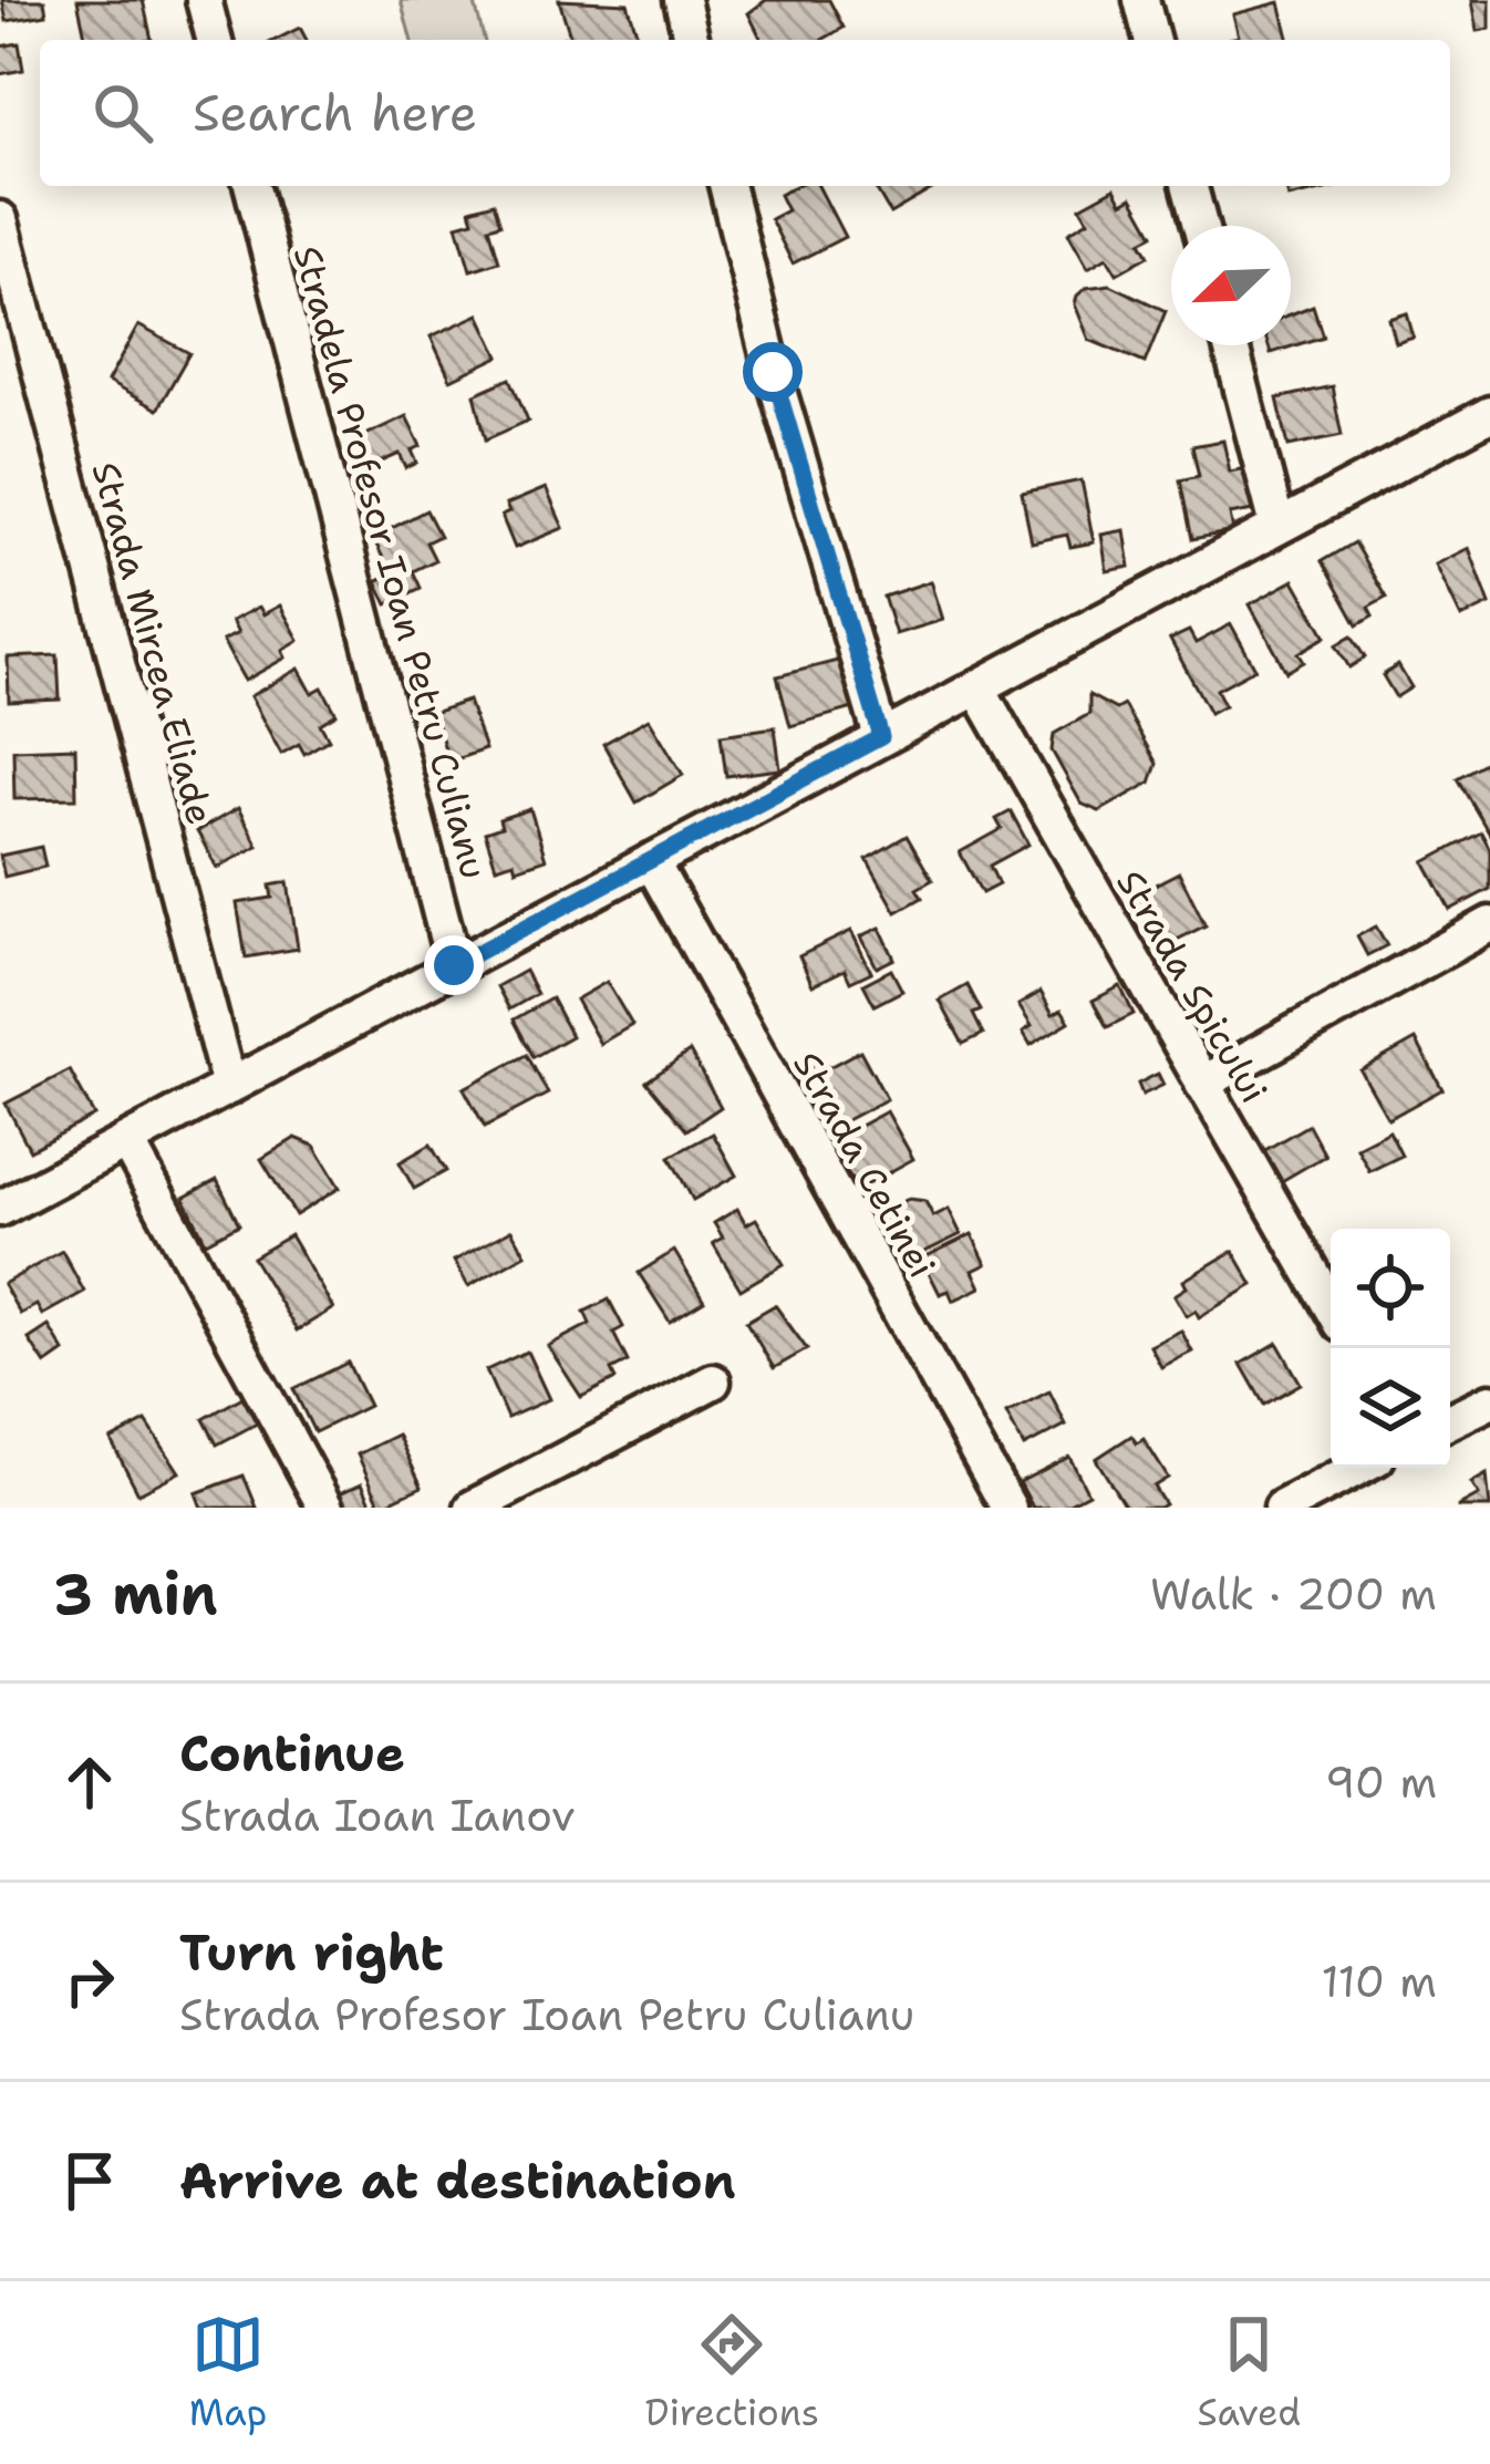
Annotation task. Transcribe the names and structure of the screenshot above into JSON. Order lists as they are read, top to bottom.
{
  "streets": {
    "street": [
      "Stradela Profesor Ioan Petru Culianu",
      "Strada Mircea Eliade",
      "Strada Spicului",
      "Strada Cetinei"
    ]
  },
  "north": "bottom left",
  "page": {
    "search": "Search here",
    "heading": ["3 min", "Walk · 200 m"],
    "list": [
      ["Continue", "Strada Ioan Ianov", "90 m"],
      ["Turn right", "Strada Profesor Ioan Petru Culianu", "110 m"],
      "Arrive at destination"
    ],
    "nav": ["Map", "Directions", "Saved"]
  }
}
